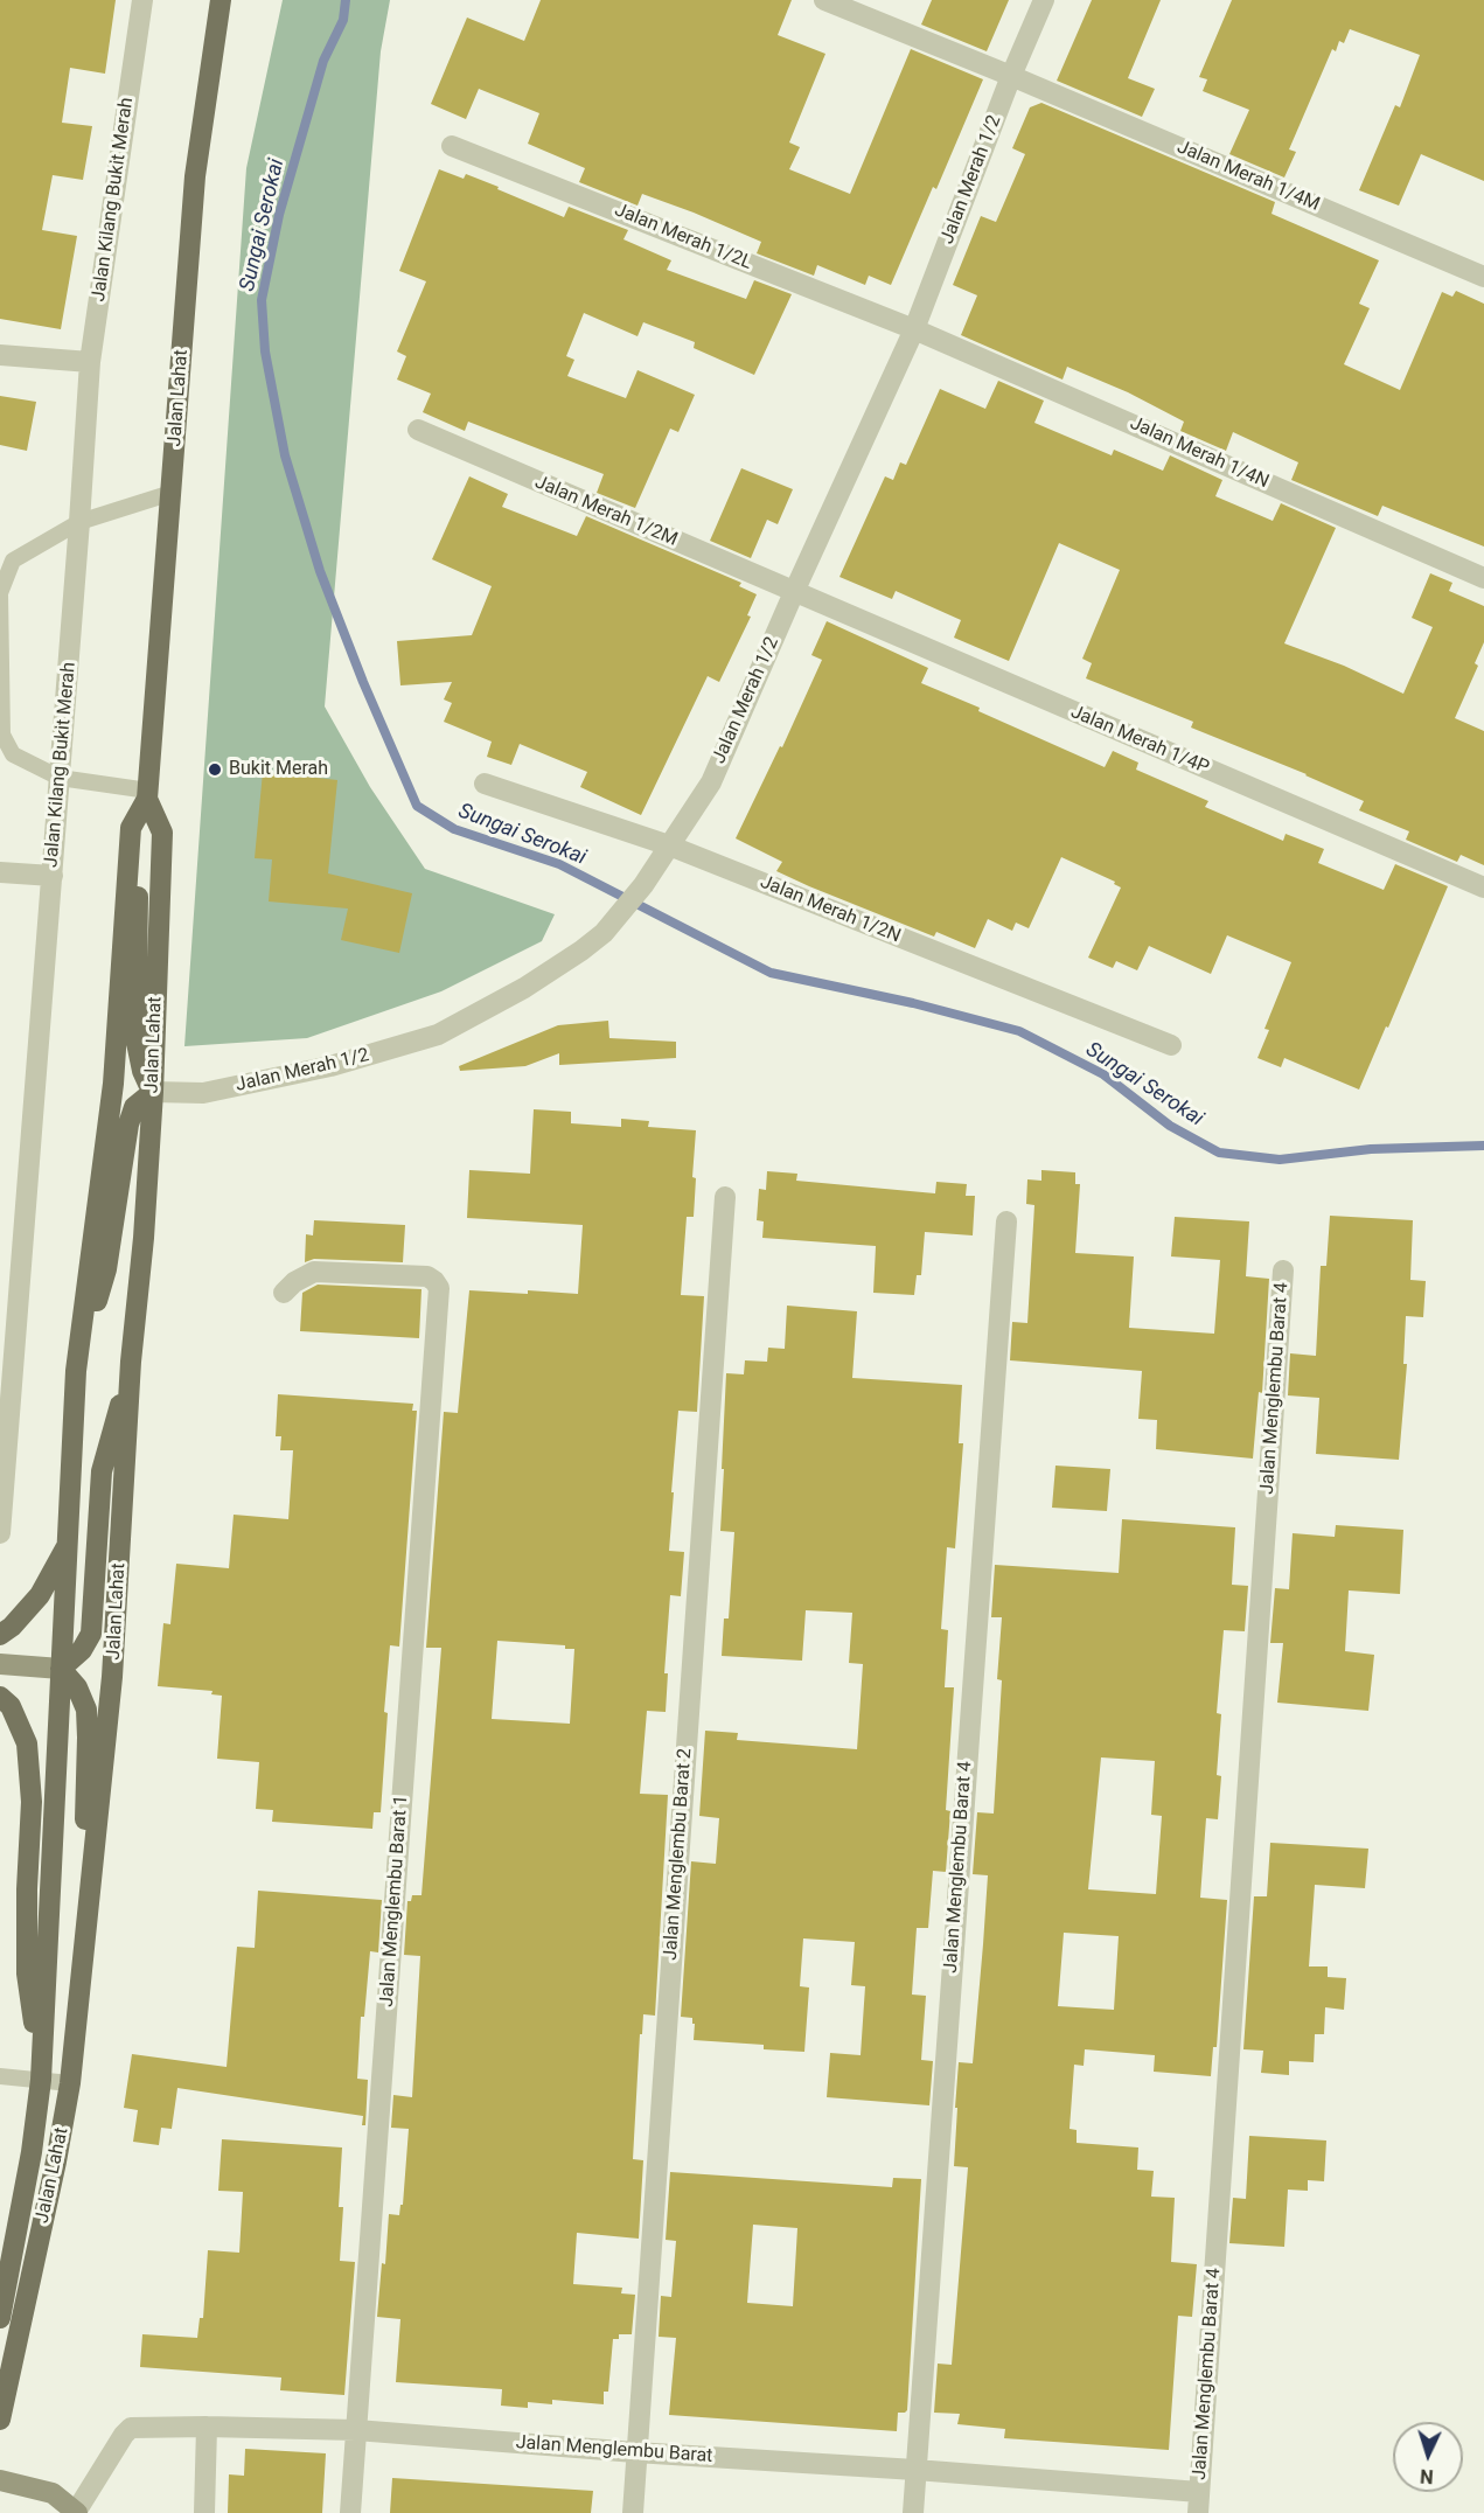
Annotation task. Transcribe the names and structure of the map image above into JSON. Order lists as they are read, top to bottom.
{
  "streets": {
    "main road": ["Jalan Lahat"],
    "street": [
      "Jalan Merah 1/4M",
      "Jalan Merah 1/2",
      "Jalan Kilang Bukit Merah",
      "Jalan Merah 1/2L",
      "Jalan Merah 1/4N",
      "Jalan Merah 1/2M",
      "Jalan Merah 1/4P",
      "Jalan Merah 1/2N",
      "Jalan Menglembu Barat 4",
      "Jalan Menglembu Barat 2",
      "Jalan Menglembu Barat 1",
      "Jalan Menglembu Barat"
    ]
  },
  "crossings": [
    ["Jalan Merah 1/4M", "Jalan Merah 1/2"],
    ["Jalan Merah 1/2", "Jalan Merah 1/2L"],
    ["Jalan Merah 1/2", "Jalan Lahat"],
    ["Jalan Merah 1/2", "Jalan Merah 1/4N"],
    ["Jalan Merah 1/2", "Jalan Merah 1/2M"],
    ["Jalan Merah 1/2", "Jalan Merah 1/4P"],
    ["Jalan Merah 1/2", "Jalan Merah 1/2N"],
    ["Jalan Merah 1/2L", "Jalan Merah 1/4N"],
    ["Jalan Merah 1/2M", "Jalan Merah 1/4P"],
    ["Jalan Menglembu Barat 4", "Jalan Menglembu Barat"],
    ["Jalan Menglembu Barat 2", "Jalan Menglembu Barat"],
    ["Jalan Menglembu Barat 1", "Jalan Menglembu Barat"]
  ],
  "water": ["Sungai Serokai"],
  "places": ["Bukit Merah"],
  "north": "bottom"
}
